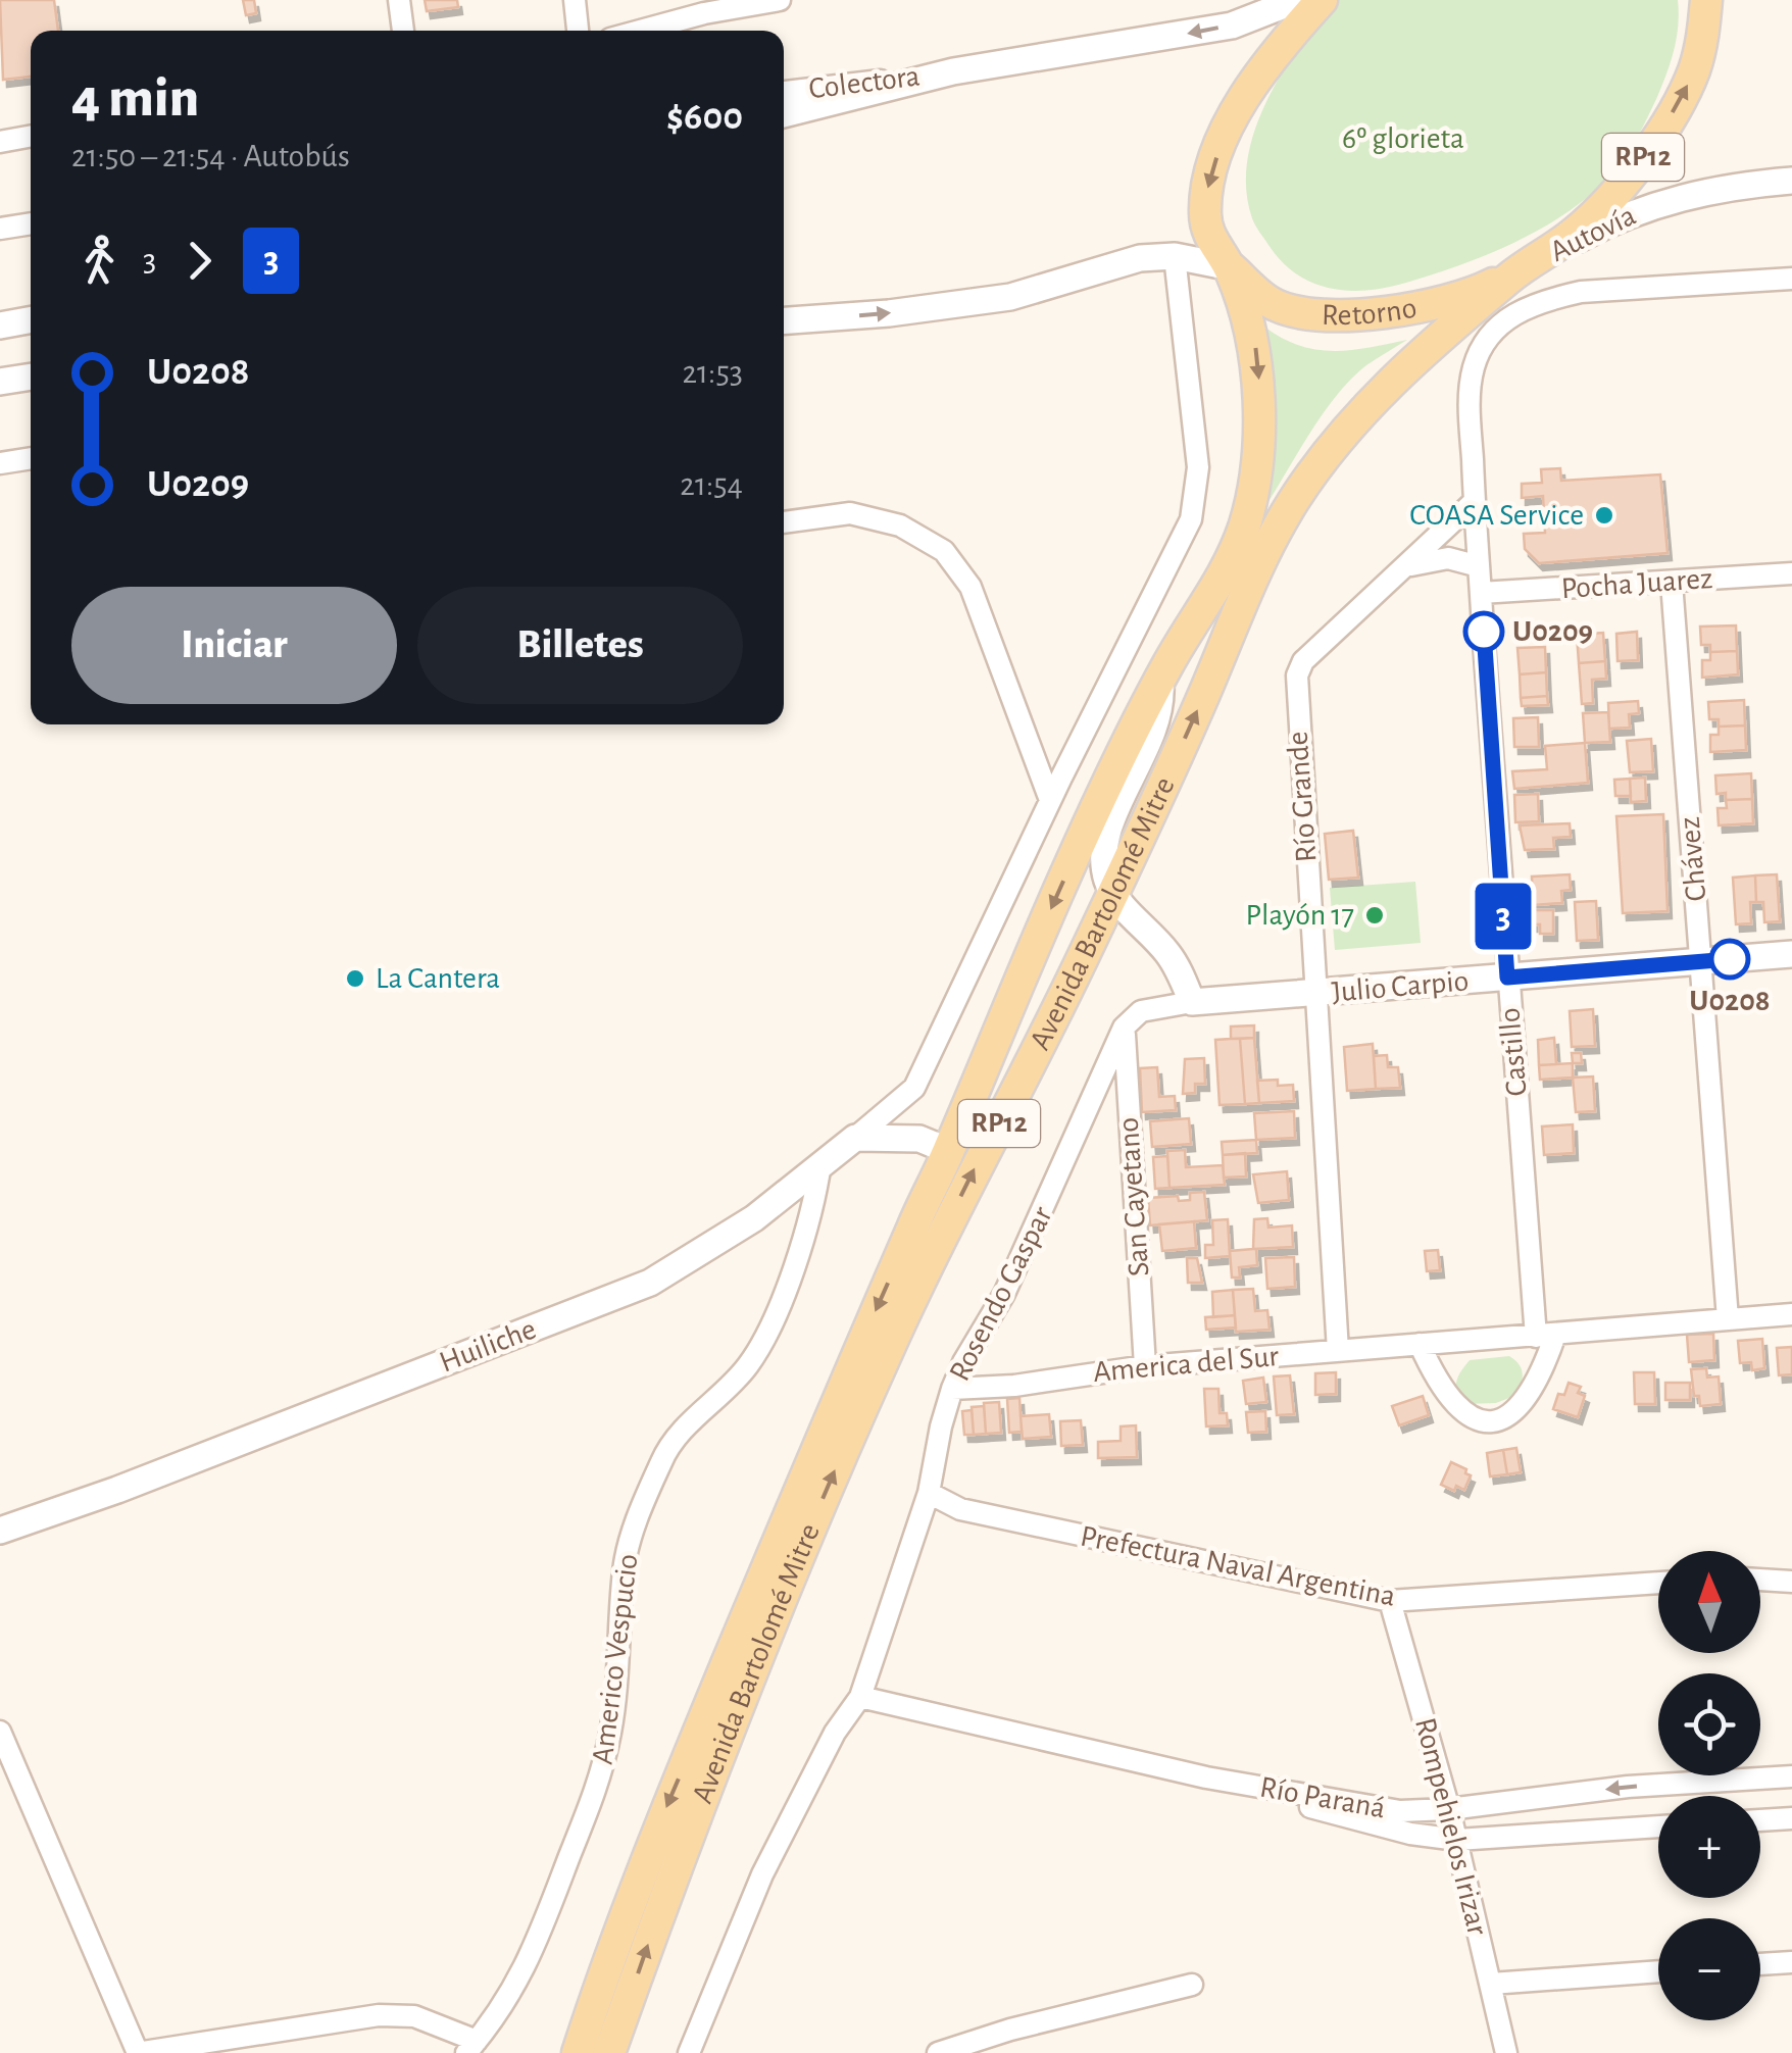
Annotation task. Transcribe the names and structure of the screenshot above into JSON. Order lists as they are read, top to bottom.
{
  "streets": {
    "main road": ["RP12", "Retorno", "Avenida Bartolomé Mitre"],
    "street": [
      "Colectora",
      "Autovía",
      "Pocha Juarez",
      "Río Grande",
      "Chávez",
      "Julio Carpio",
      "Castillo",
      "San Cayetano",
      "Rosendo Gaspar",
      "Huiliche",
      "America del Sur",
      "Prefectura Naval Argentina",
      "Americo Vespucio",
      "Río Paraná",
      "Rompehielos Irizar"
    ]
  },
  "crossings": [
    ["Autovía", "Retorno"],
    ["Autovía", "Avenida Bartolomé Mitre"],
    ["Retorno", "Avenida Bartolomé Mitre"],
    ["Pocha Juarez", "Chávez"],
    ["Pocha Juarez", "Castillo"],
    ["Río Grande", "Julio Carpio"],
    ["Río Grande", "Castillo"],
    ["Río Grande", "America del Sur"],
    ["Chávez", "Julio Carpio"],
    ["Chávez", "America del Sur"],
    ["Julio Carpio", "Castillo"],
    ["Castillo", "America del Sur"],
    ["San Cayetano", "Rosendo Gaspar"],
    ["San Cayetano", "America del Sur"],
    ["Rosendo Gaspar", "America del Sur"],
    ["Rosendo Gaspar", "Prefectura Naval Argentina"],
    ["Rosendo Gaspar", "Río Paraná"],
    ["Huiliche", "Americo Vespucio"],
    ["Prefectura Naval Argentina", "Rompehielos Irizar"],
    ["Río Paraná", "Rompehielos Irizar"]
  ],
  "parks": ["6º glorieta"],
  "places": [
    "COASA Service",
    "U0209",
    "Playón 17",
    "U0208",
    "La Cantera"
  ],
  "lines": ["bus line 3"],
  "north": "top",
  "page": {
    "on_map": "3",
    "heading": ["4 min", "21:50 – 21:54 · Autobús", "$600"],
    "legs": ["3", "3"],
    "list": [
      {
        "name": "U0208",
        "value": "21:53"
      },
      {
        "name": "U0209",
        "value": "21:54"
      }
    ],
    "buttons": ["Iniciar", "Billetes"],
    "map_buttons": ["+", "−"]
  }
}
